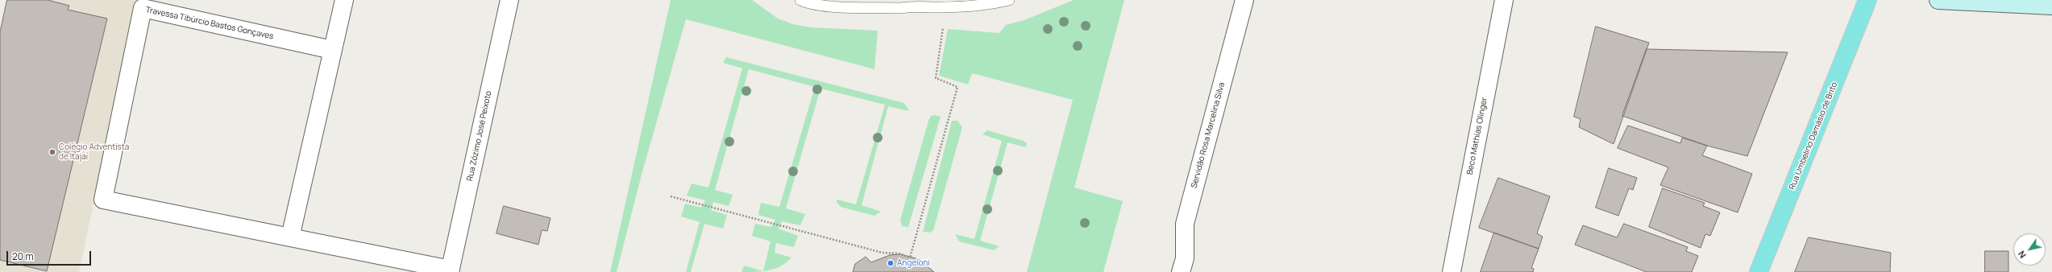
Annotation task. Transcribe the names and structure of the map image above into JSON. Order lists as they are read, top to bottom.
{
  "streets": {
    "main road": ["Rua Umbelino Damásio de Brito"],
    "street": [
      "Travessa Tibúrcio Bastos Gonçaves",
      "Servidão Rosa Marcelina Silva",
      "Rua Zózimo José Peixoto",
      "Beco Mathias Olinger"
    ]
  },
  "crossings": [
    ["Travessa Tibúrcio Bastos Gonçaves", "Rua Zózimo José Peixoto"]
  ],
  "places": ["Colégio Adventista de Itajaí", "Angeloni"],
  "scale_bar": "20 m",
  "north": "bottom left"
}
